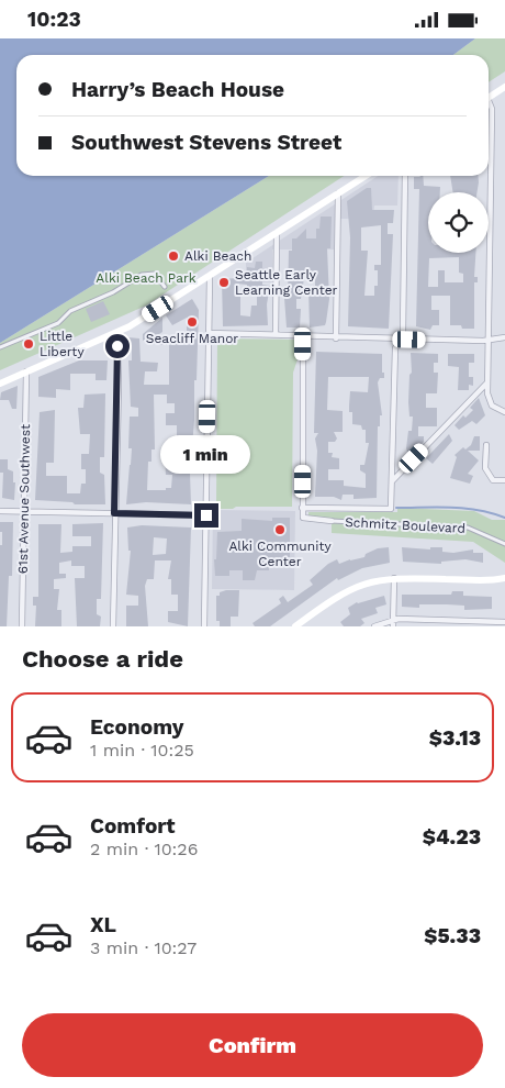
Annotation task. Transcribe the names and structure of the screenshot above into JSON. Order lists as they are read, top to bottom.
{
  "streets": {
    "street": ["61st Avenue Southwest", "Schmitz Boulevard"]
  },
  "parks": ["Alki Beach Park"],
  "places": [
    "Alki Beach",
    "Seattle Early Learning Center",
    "Seacliff Manor",
    "Little Liberty",
    "Alki Community Center"
  ],
  "page": {
    "status": "10:23",
    "banner": ["Harry’s Beach House", "Southwest Stevens Street"],
    "bubble": "1 min",
    "heading": "Choose a ride",
    "list": [
      {
        "name": "Economy",
        "note": "1 min · 10:25",
        "value": "$3.13"
      },
      {
        "name": "Comfort",
        "note": "2 min · 10:26",
        "value": "$4.23"
      },
      {
        "name": "XL",
        "note": "3 min · 10:27",
        "value": "$5.33"
      }
    ],
    "buttons": "Confirm"
  }
}
